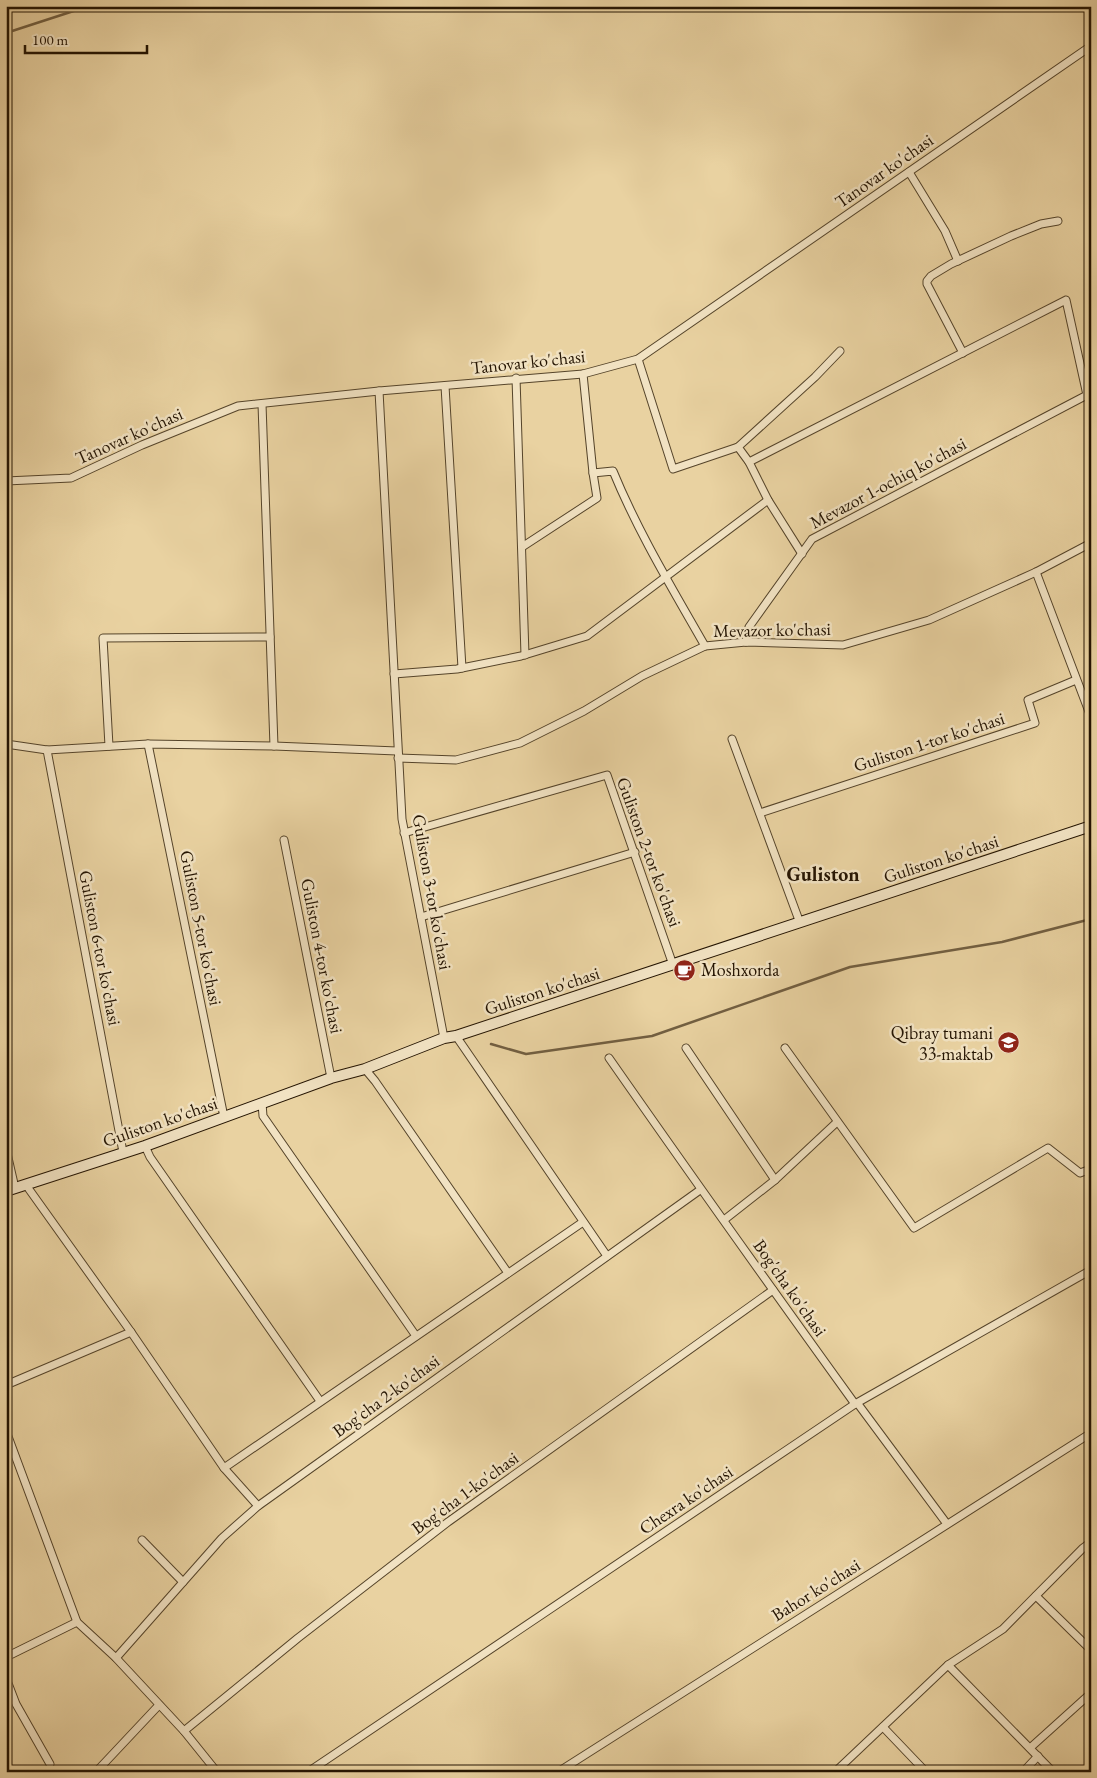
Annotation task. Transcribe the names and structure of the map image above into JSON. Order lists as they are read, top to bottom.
{
  "streets": {
    "main road": ["Guliston ko'chasi"],
    "street": [
      "Tanovar ko'chasi",
      "Mevazor 1-ochiq ko'chasi",
      "Mevazor ko'chasi",
      "Guliston 1-tor ko'chasi",
      "Guliston 2-tor ko'chasi",
      "Guliston 3-tor ko'chasi",
      "Guliston 5-tor ko'chasi",
      "Guliston 6-tor ko'chasi",
      "Guliston 4-tor ko'chasi",
      "Bog'cha ko'chasi",
      "Bog'cha 2-ko'chasi",
      "Bog'cha 1-ko'chasi",
      "Chexra ko'chasi",
      "Bahor ko'chasi"
    ]
  },
  "crossings": [
    ["Tanovar ko'chasi", "Guliston 3-tor ko'chasi"],
    ["Mevazor 1-ochiq ko'chasi", "Mevazor ko'chasi"],
    ["Mevazor ko'chasi", "Guliston 3-tor ko'chasi"],
    ["Mevazor ko'chasi", "Guliston 5-tor ko'chasi"],
    ["Mevazor ko'chasi", "Guliston 6-tor ko'chasi"],
    ["Guliston 2-tor ko'chasi", "Guliston ko'chasi"],
    ["Guliston 2-tor ko'chasi", "Guliston 3-tor ko'chasi"],
    ["Guliston ko'chasi", "Guliston 3-tor ko'chasi"],
    ["Guliston ko'chasi", "Guliston 5-tor ko'chasi"],
    ["Guliston ko'chasi", "Guliston 6-tor ko'chasi"],
    ["Guliston ko'chasi", "Guliston 4-tor ko'chasi"],
    ["Bog'cha ko'chasi", "Bog'cha 2-ko'chasi"],
    ["Bog'cha ko'chasi", "Bog'cha 1-ko'chasi"],
    ["Bog'cha ko'chasi", "Chexra ko'chasi"],
    ["Bog'cha ko'chasi", "Bahor ko'chasi"]
  ],
  "districts": ["Guliston"],
  "places": {
    "cafe": ["Moshxorda"],
    "school or university": ["Qibray tumani 33-maktab"]
  },
  "scale_bar": "100 m"
}
